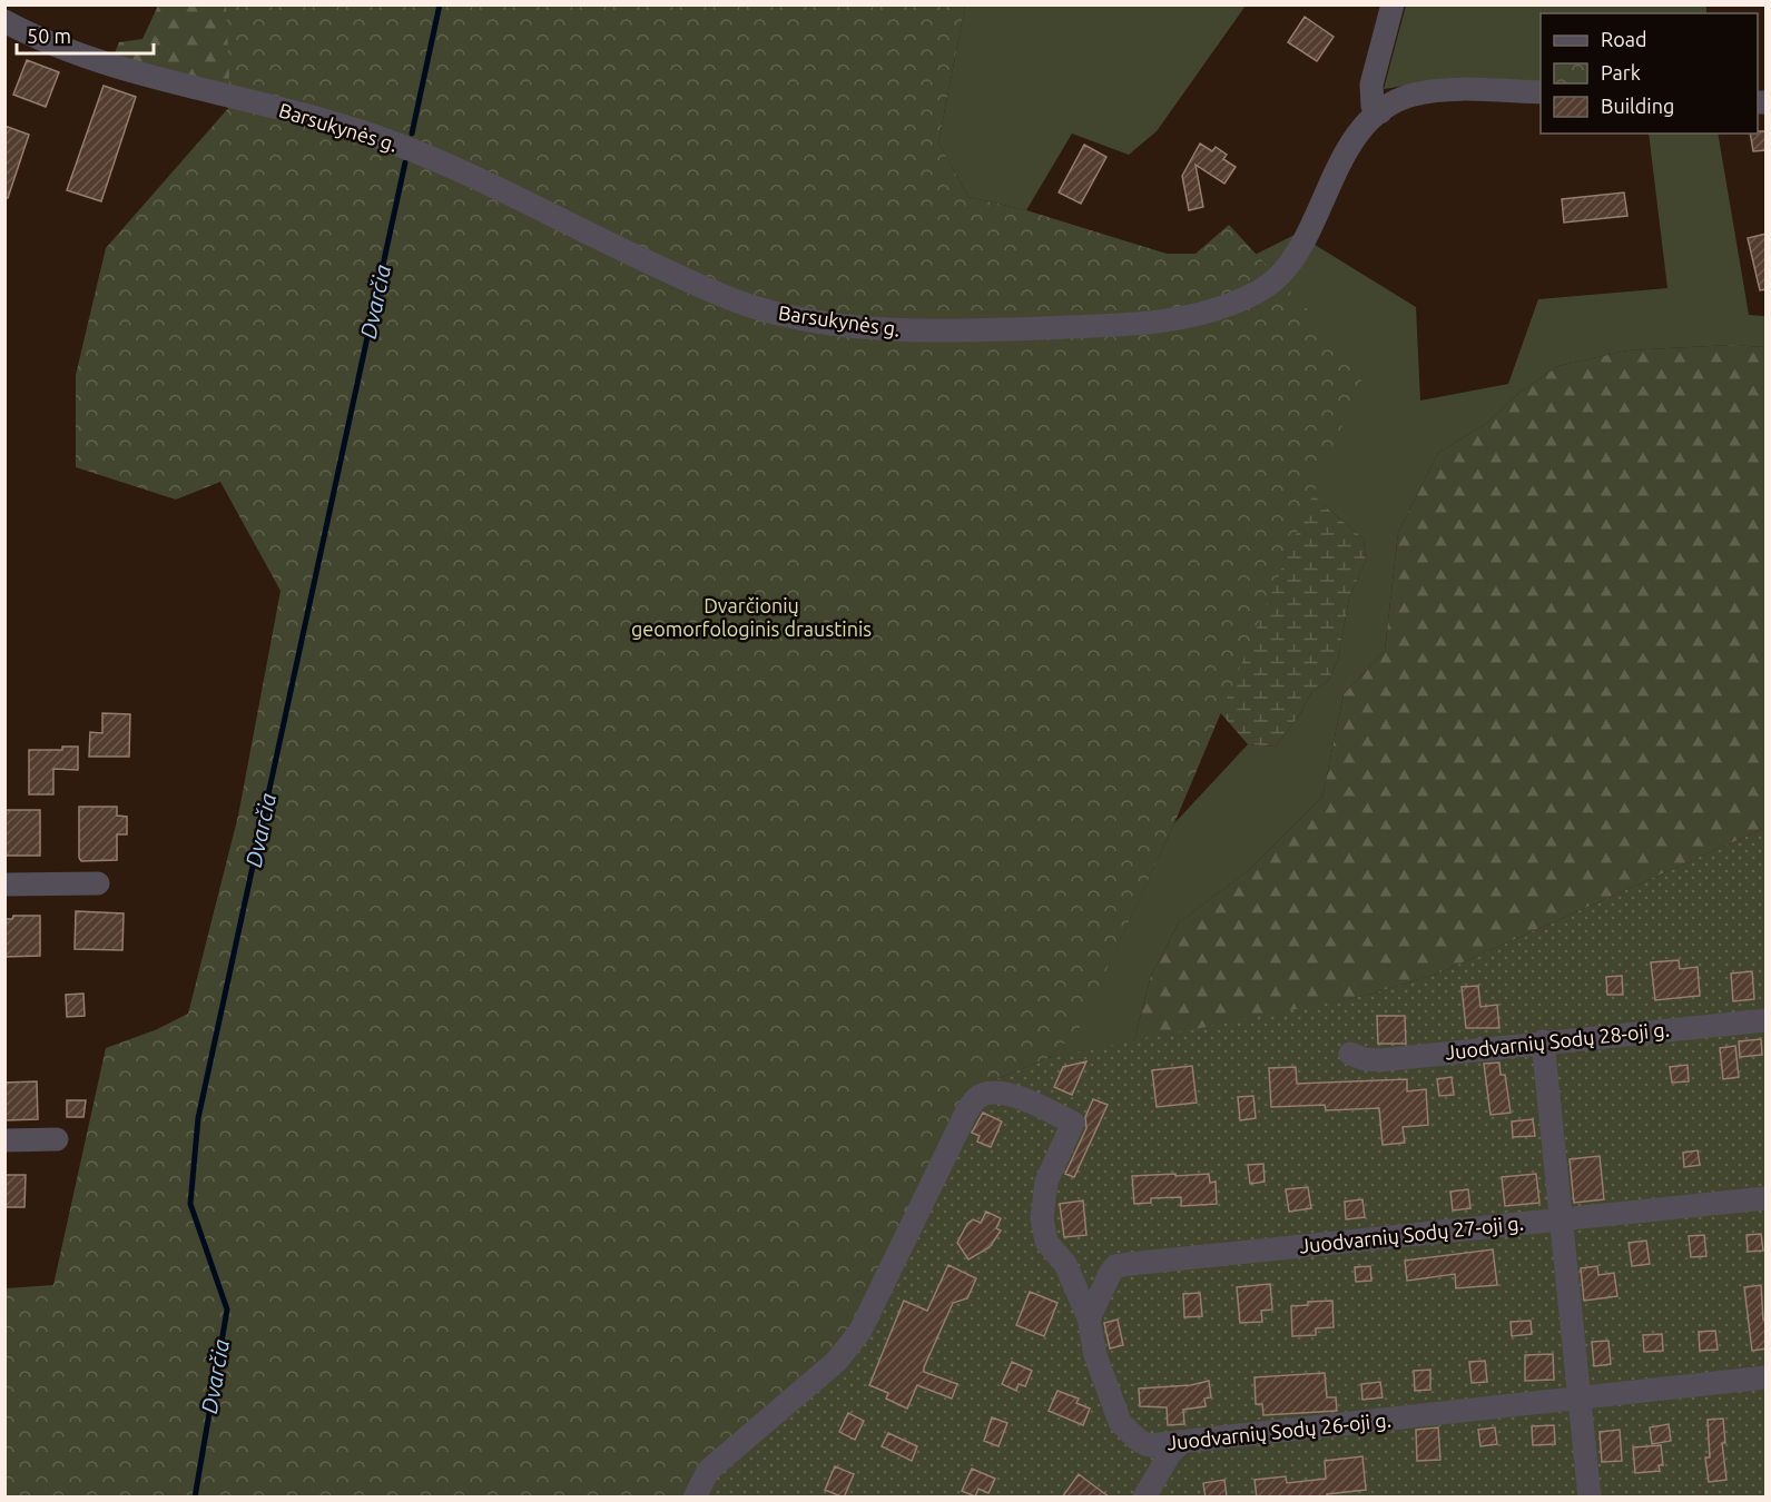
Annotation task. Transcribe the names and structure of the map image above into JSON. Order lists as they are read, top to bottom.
{
  "streets": {
    "street": [
      "Barsukynės g.",
      "Juodvarnių Sodų 28-oji g.",
      "Juodvarnių Sodų 27-oji g.",
      "Juodvarnių Sodų 26-oji g."
    ]
  },
  "crossings": [
    ["Juodvarnių Sodų 27-oji g.", "Juodvarnių Sodų 26-oji g."]
  ],
  "water": ["Dvarčia"],
  "parks": ["Dvarčionių geomorfologinis draustinis"],
  "legend": ["Road", "Park", "Building"],
  "scale_bar": "50 m"
}
